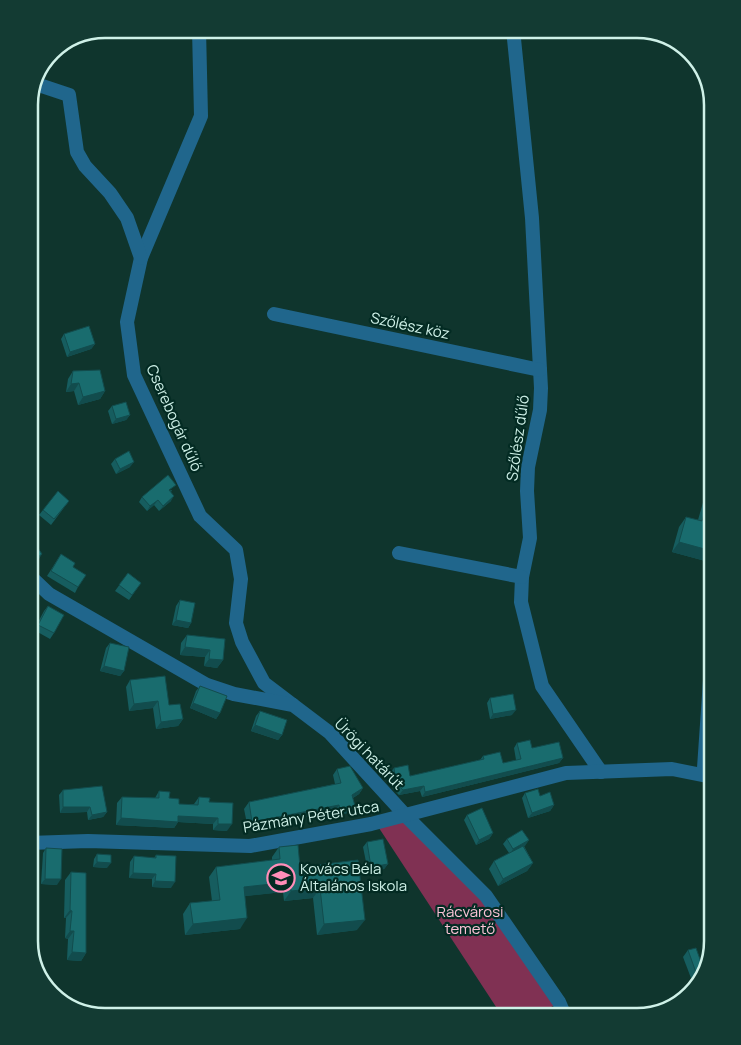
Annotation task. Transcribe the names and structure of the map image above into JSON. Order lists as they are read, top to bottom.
{
  "streets": {
    "street": [
      "Szőlész köz",
      "Cserebogár dűlő",
      "Szőlész dűlő",
      "Ürögi határút",
      "Pázmány Péter utca"
    ]
  },
  "crossings": [
    ["Szőlész köz", "Szőlész dűlő"],
    ["Cserebogár dűlő", "Ürögi határút"],
    ["Szőlész dűlő", "Pázmány Péter utca"],
    ["Ürögi határút", "Pázmány Péter utca"]
  ],
  "parks": ["Rácvárosi temető"],
  "places": {
    "school or university": ["Kovács Béla Általános Iskola"]
  }
}
